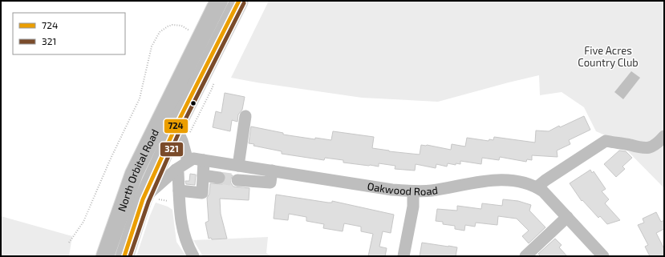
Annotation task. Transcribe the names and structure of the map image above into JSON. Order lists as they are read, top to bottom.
{
  "streets": {
    "highway": ["North Orbital Road"],
    "street": ["Oakwood Road"]
  },
  "parks": ["Five Acres Country Club"],
  "lines": ["transit line 724", "transit line 321"],
  "legend": ["724", "321"]
}
